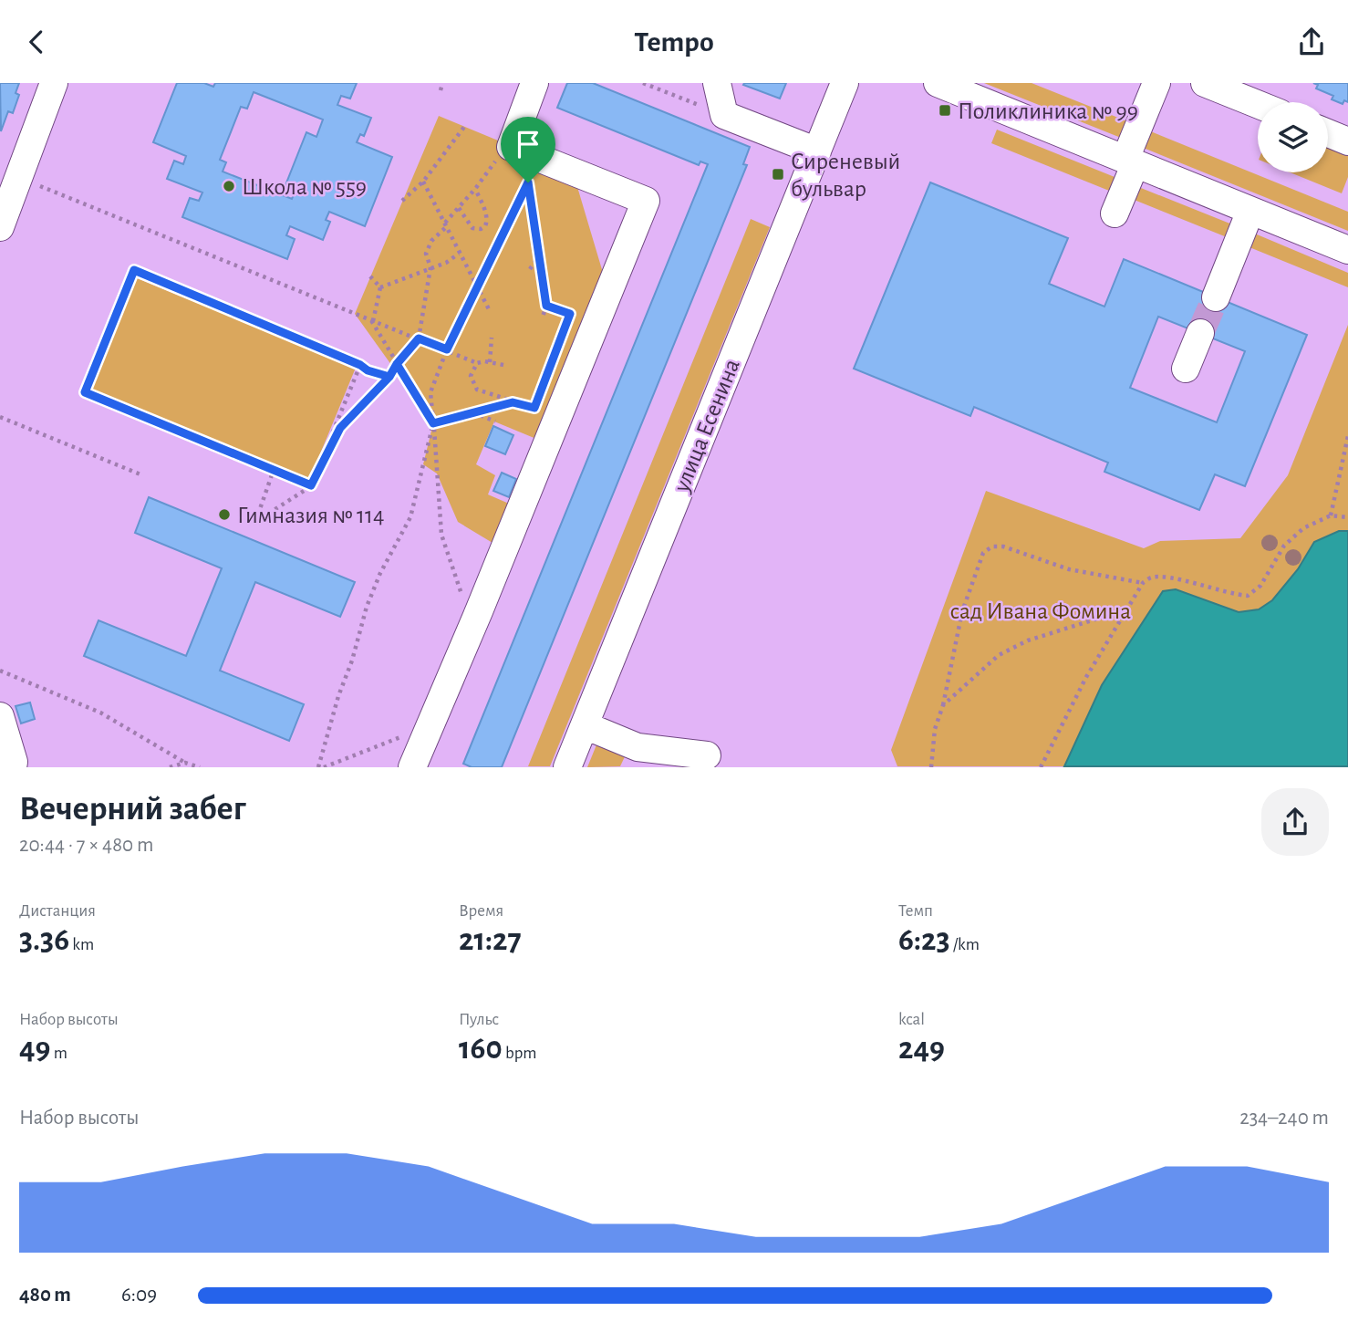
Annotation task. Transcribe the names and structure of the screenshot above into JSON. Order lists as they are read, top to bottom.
{
  "streets": {
    "street": ["улица Есенина"]
  },
  "parks": ["сад Ивана Фомина"],
  "places": {
    "transit": ["Поликлиника № 99", "Сиреневый бульвар"],
    "other": ["Школа № 559", "Гимназия № 114"]
  },
  "page": {
    "header": "Tempo",
    "heading": ["Вечерний забег", "20:44 · 7 × 480 m"],
    "stats": [
      ["Дистанция", "3.36 km"],
      ["Время", "21:27"],
      ["Темп", "6:23 /km"],
      ["Набор высоты", "49 m"],
      ["Пульс", "160 bpm"],
      ["kcal", "249"]
    ],
    "chart": ["Набор высоты", "234–240 m"],
    "list": [
      {
        "name": "480 m",
        "note": "6:09"
      }
    ]
  }
}
